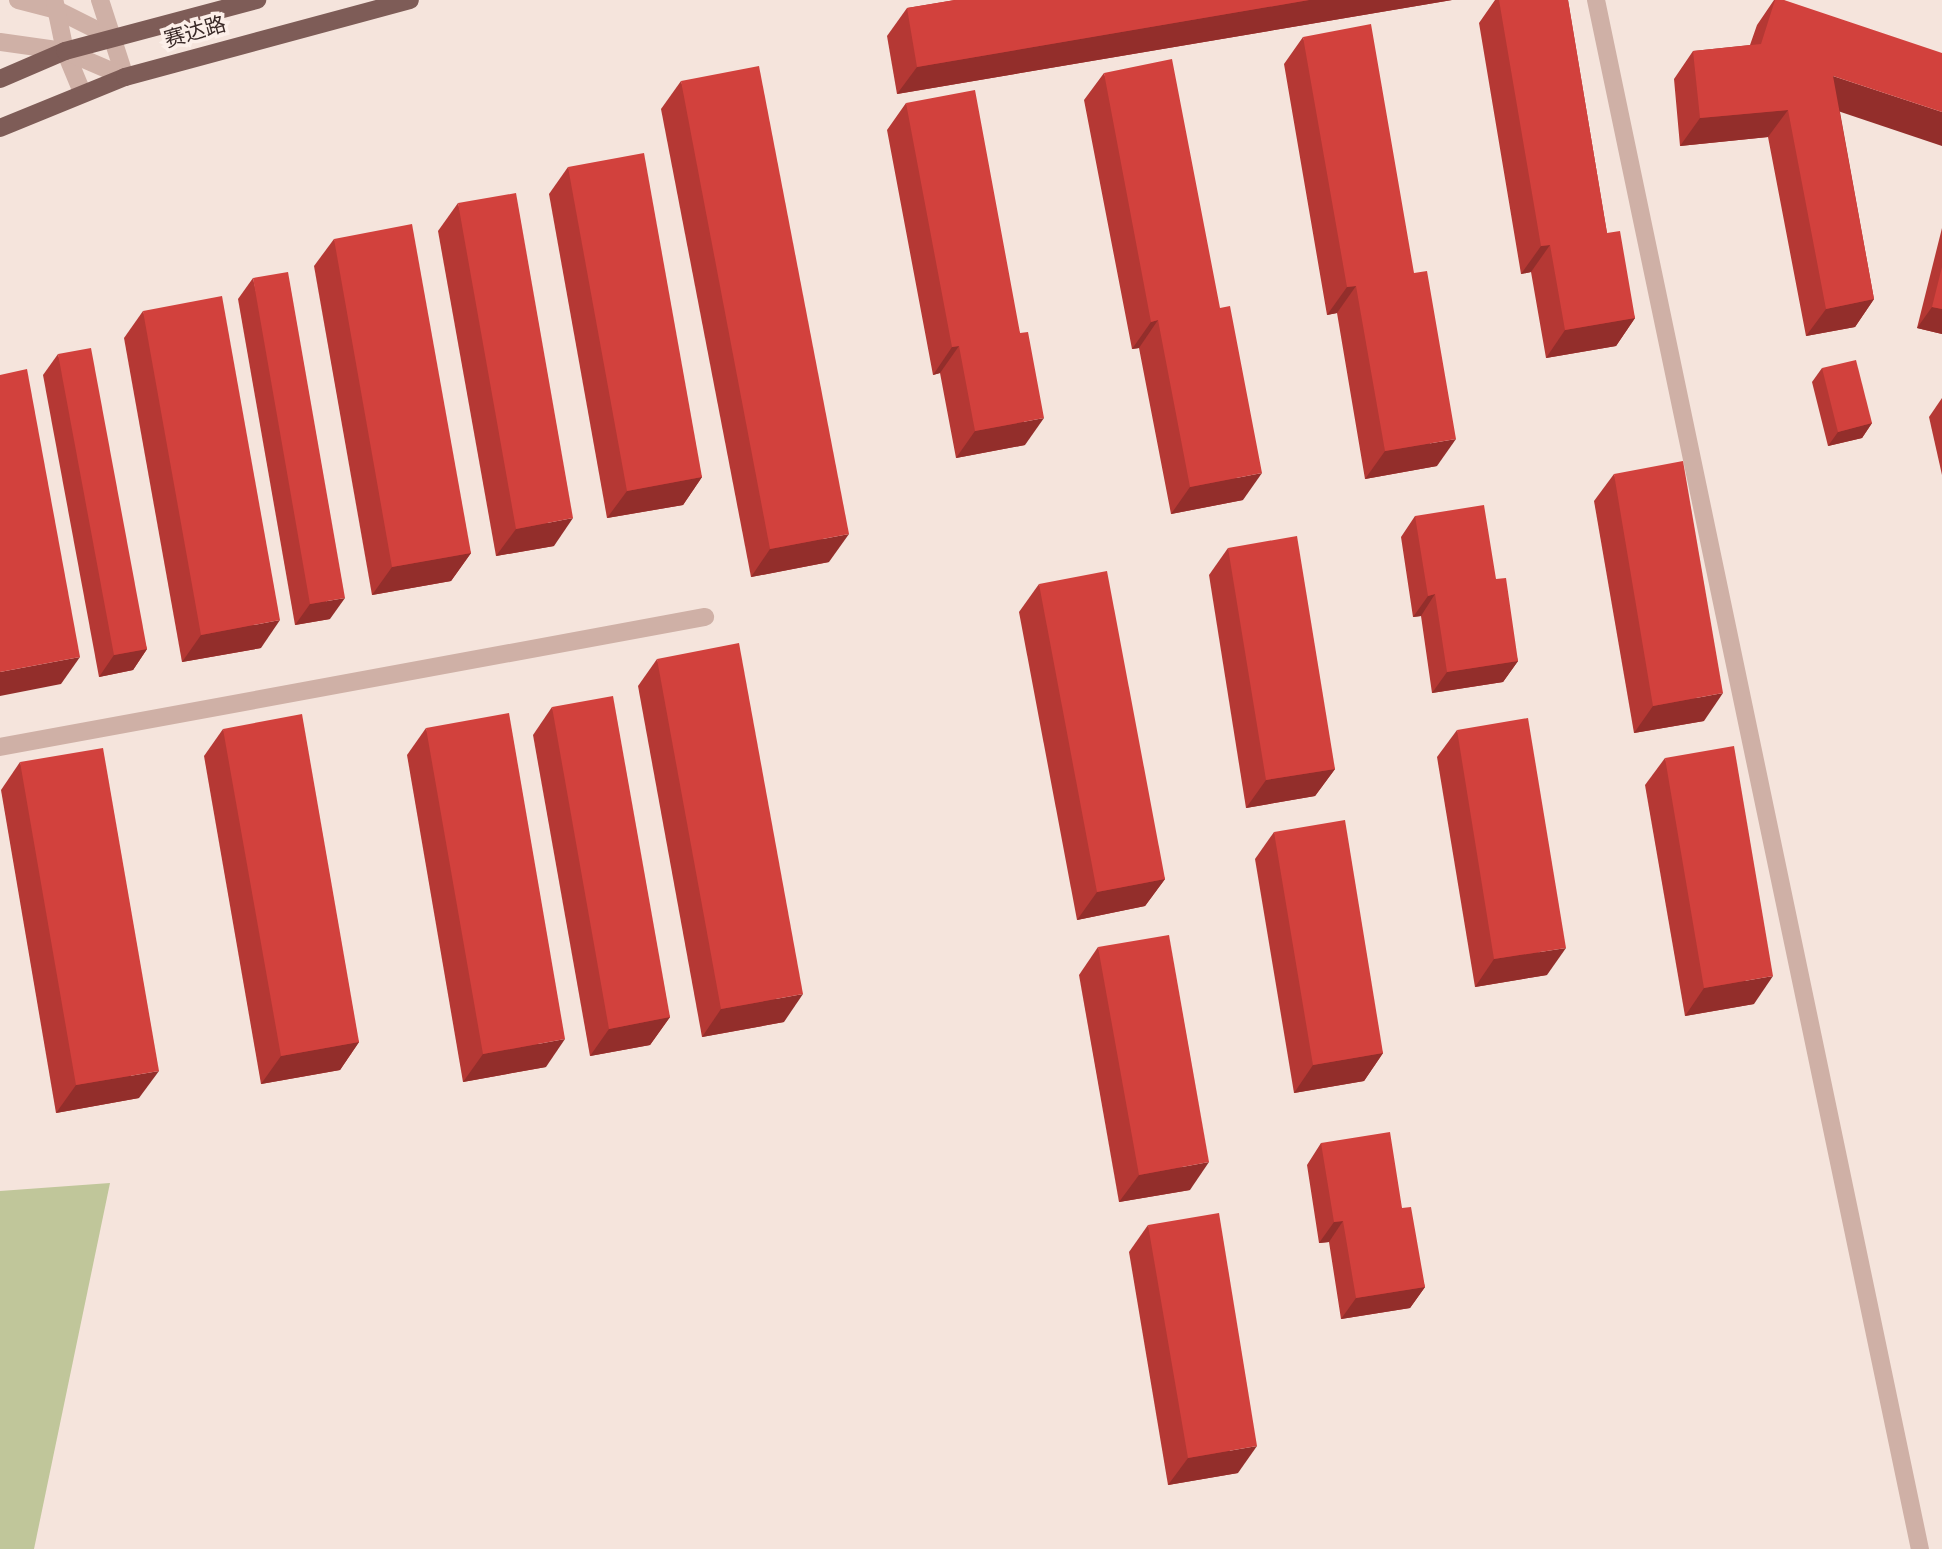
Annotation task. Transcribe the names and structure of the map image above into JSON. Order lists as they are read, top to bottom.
{
  "streets": {
    "main road": ["赛达路"]
  }
}
